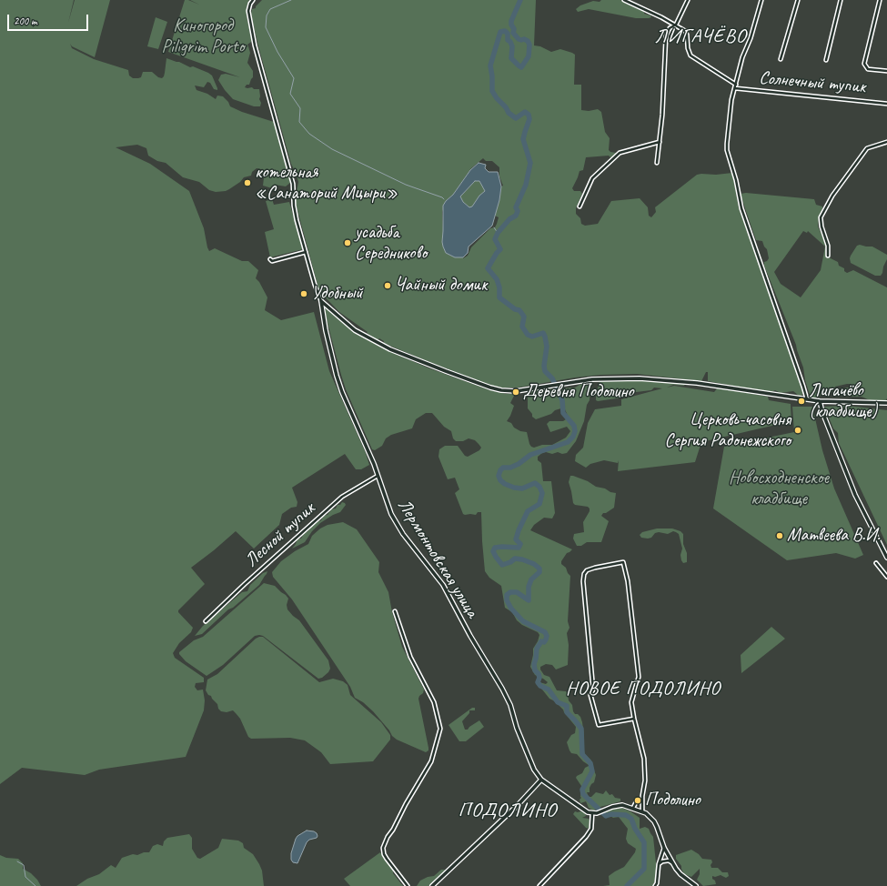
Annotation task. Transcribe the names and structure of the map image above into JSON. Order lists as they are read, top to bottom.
{
  "streets": {
    "street": ["Солнечный тупик", "Лесной тупик", "Лермонтовская улица"]
  },
  "crossings": [
    ["Лесной тупик", "Лермонтовская улица"]
  ],
  "districts": ["ЛИГАЧЁВО", "НОВОЕ ПОДОЛИНО", "ПОДОЛИНО"],
  "parks": ["Киногород Piligrim Porto", "Новосходненское кладбище"],
  "places": [
    "котельная «Санаторий Мцыри»",
    "усадьба Середниково",
    "Чайный домик",
    "Удобный",
    "Деревня Подолино",
    "Лигачёво (кладбище)",
    "Церковь-часовня Сергия Радонежского",
    "Матвеева В.И.",
    "Подолино"
  ],
  "scale_bar": "200 m"
}
